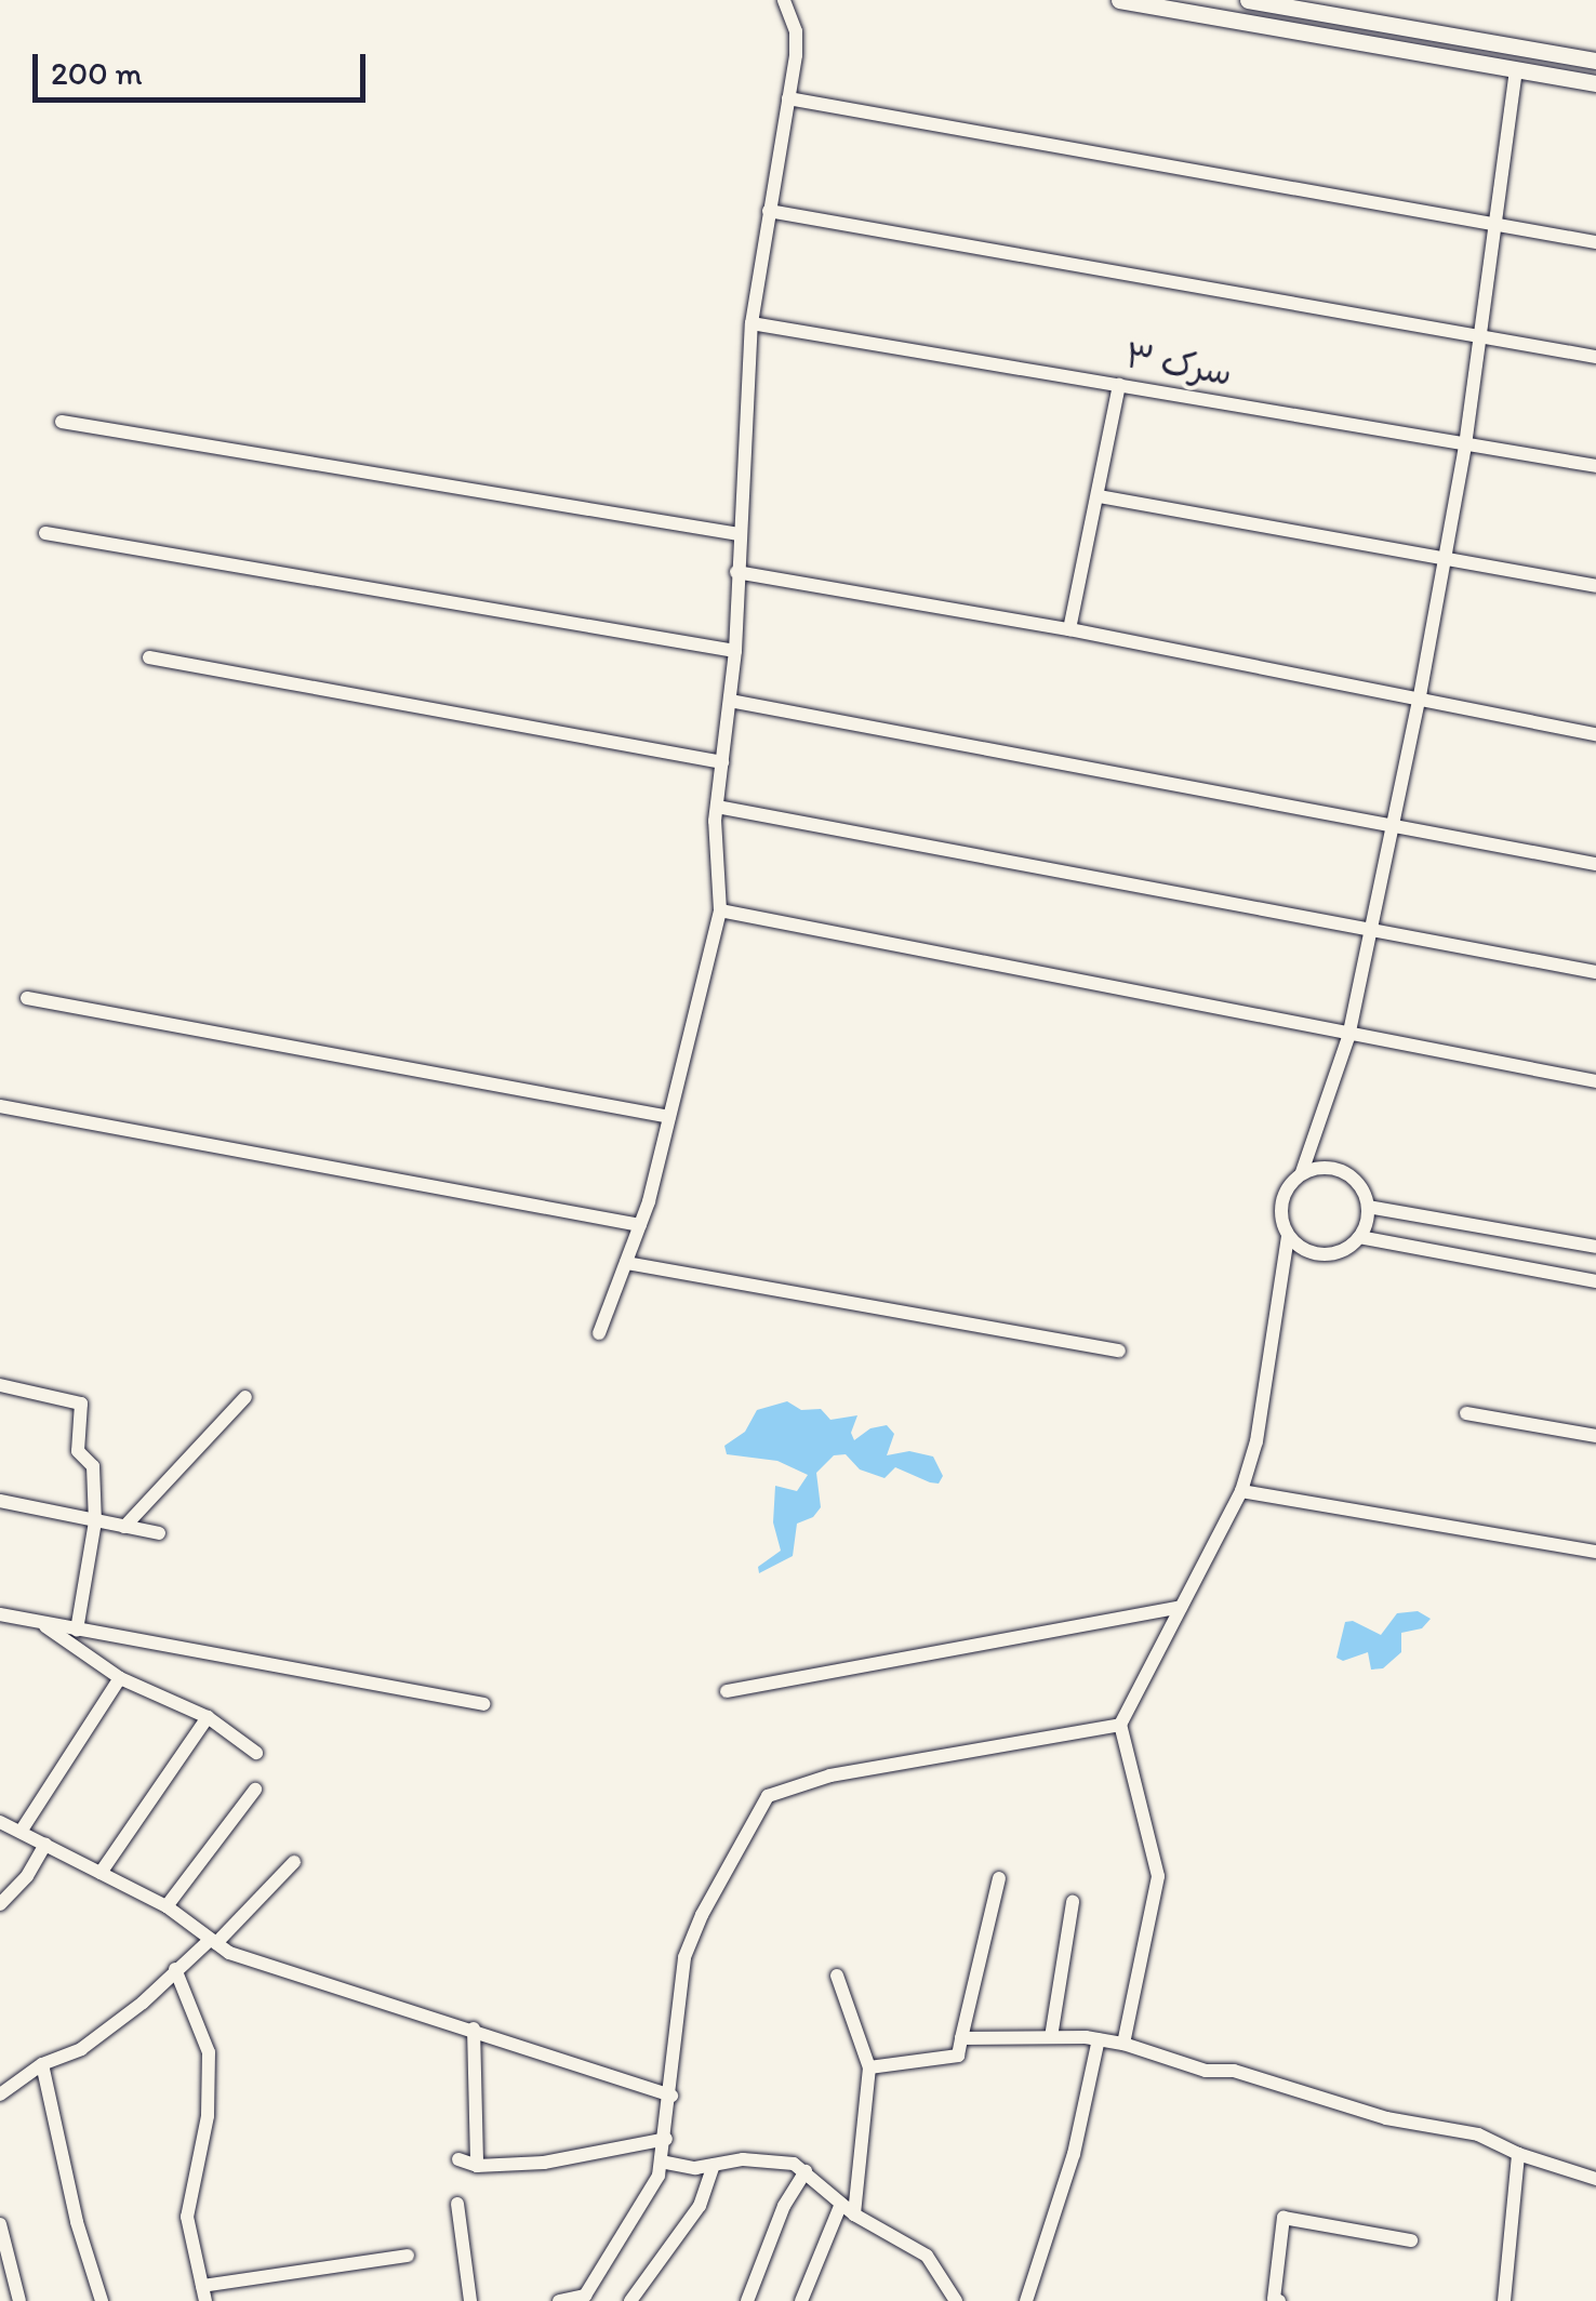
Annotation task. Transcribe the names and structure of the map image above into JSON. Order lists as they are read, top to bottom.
{
  "streets": {
    "street": ["سرک ۳"]
  },
  "scale_bar": "200 m"
}
